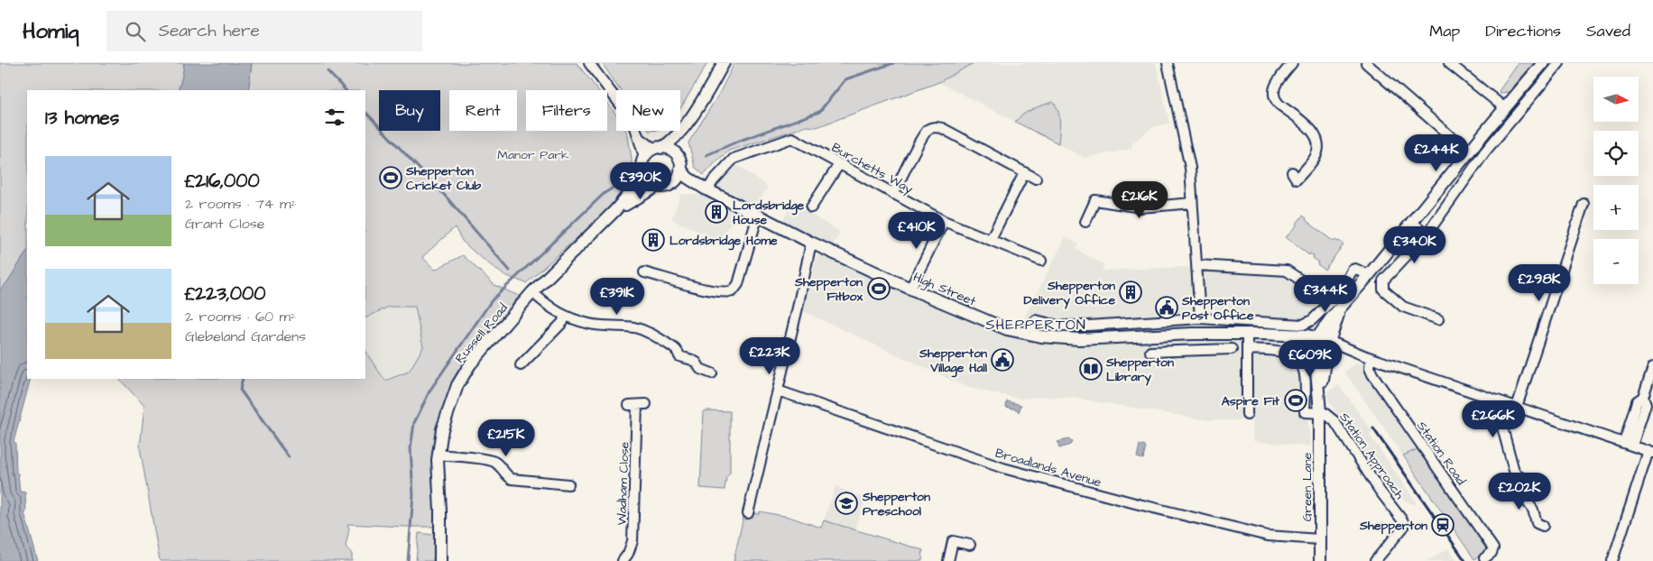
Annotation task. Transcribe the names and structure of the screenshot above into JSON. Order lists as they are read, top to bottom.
{
  "streets": {
    "main road": ["High Street", "Russell Road", "Green Lane"],
    "street": [
      "Burchetts Way",
      "Station Road",
      "Station Approach",
      "Broadlands Avenue",
      "Wadham Close"
    ]
  },
  "crossings": [
    ["Burchetts Way", "High Street"],
    ["High Street", "Russell Road"],
    ["High Street", "Green Lane"],
    ["Station Approach", "Green Lane"],
    ["Broadlands Avenue", "Green Lane"]
  ],
  "districts": ["SHEPPERTON"],
  "parks": ["Manor Park"],
  "places": {
    "sports": ["Shepperton Cricket Club", "Shepperton Fitbox", "Aspire Fit"],
    "building": ["Lordsbridge House", "Lordsbridge Home", "Shepperton Delivery Office"],
    "public building": ["Shepperton Post Office", "Shepperton Village Hall"],
    "library": ["Shepperton Library"],
    "school or university": ["Shepperton Preschool"],
    "station": ["Shepperton"]
  },
  "north": "right",
  "page": {
    "header": "Homiq",
    "search": "Search here",
    "nav": ["Map", "Directions", "Saved"],
    "map_buttons": ["+", "−"],
    "chip": [
      "Buy",
      "Rent",
      "Filters",
      "New"
    ],
    "heading": "13 homes",
    "price": [
      "£244K",
      "£390K",
      "£216K",
      "£410K",
      "£340K",
      "£298K",
      "£344K",
      "£391K",
      "£223K",
      "£609K",
      "£266K",
      "£215K",
      "£202K"
    ],
    "list": [
      {
        "name": "£216,000",
        "note": "2 rooms · 74 m² · Grant Close"
      },
      {
        "name": "£223,000",
        "note": "2 rooms · 60 m² · Glebeland Gardens"
      }
    ]
  }
}
